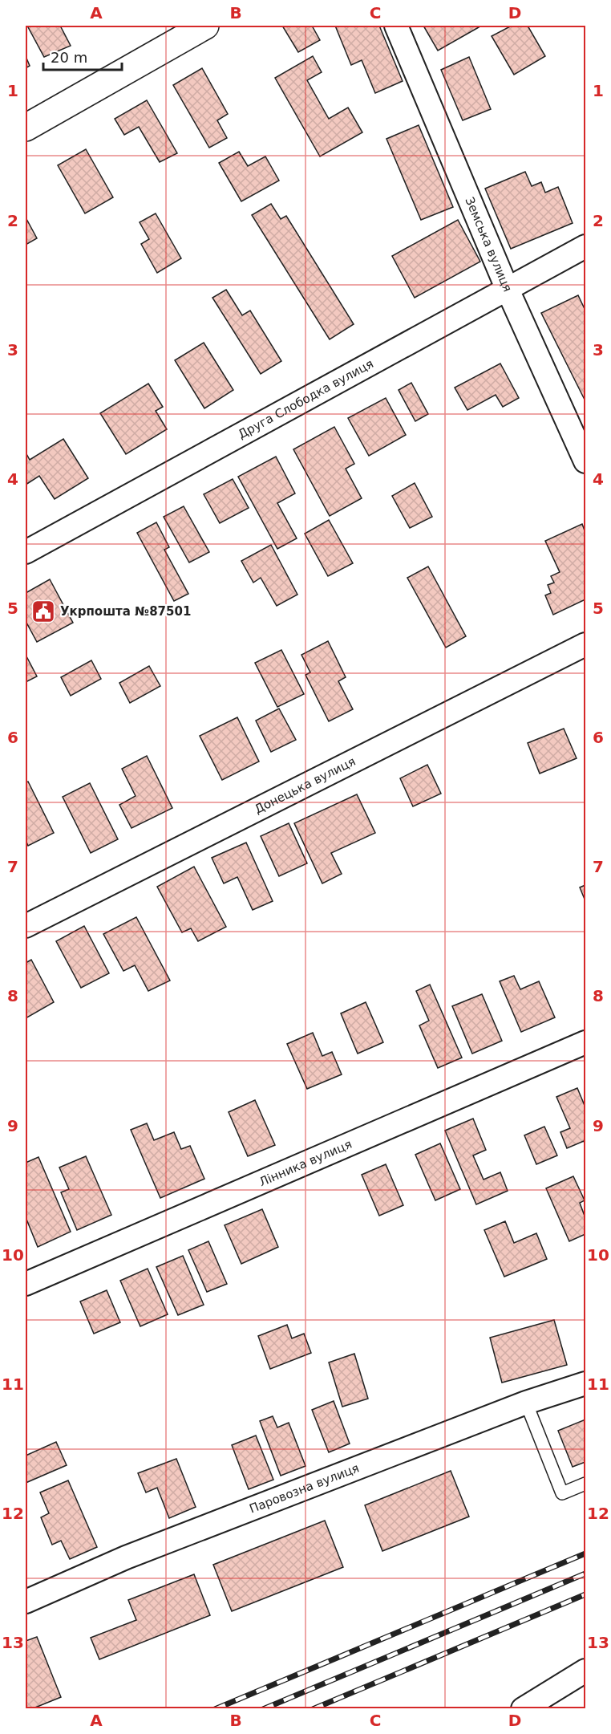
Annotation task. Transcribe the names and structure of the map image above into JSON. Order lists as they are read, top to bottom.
{
  "streets": {
    "street": [
      "Земська вулиця",
      "Друга Слободка вулиця",
      "Донецька вулиця",
      "Лінника вулиця",
      "Паровозна вулиця"
    ]
  },
  "crossings": [
    ["Земська вулиця", "Друга Слободка вулиця"]
  ],
  "places": {
    "public building": ["Укрпошта №87501"]
  },
  "scale_bar": "20 m",
  "grid": {
    "columns": [
      "A",
      "B",
      "C",
      "D"
    ],
    "rows": [
      "1",
      "2",
      "3",
      "4",
      "5",
      "6",
      "7",
      "8",
      "9",
      "10",
      "11",
      "12",
      "13"
    ]
  }
}
